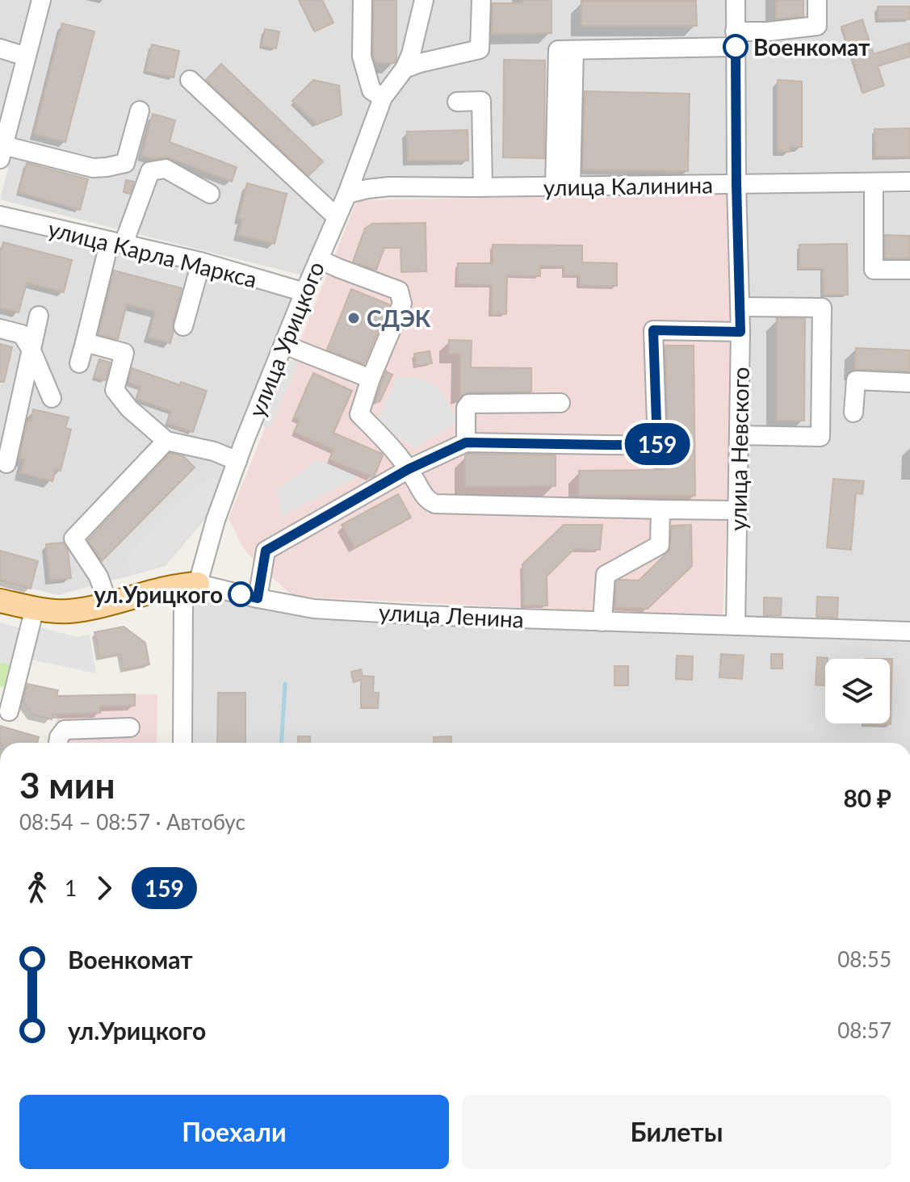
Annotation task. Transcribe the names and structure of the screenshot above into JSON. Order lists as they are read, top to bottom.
{
  "streets": {
    "main road": ["улица Ленина"],
    "street": [
      "улица Калинина",
      "улица Карла Маркса",
      "улица Урицкого",
      "улица Невского"
    ]
  },
  "crossings": [
    ["улица Калинина", "улица Урицкого"],
    ["улица Калинина", "улица Невского"],
    ["улица Карла Маркса", "улица Урицкого"],
    ["улица Урицкого", "улица Ленина"],
    ["улица Невского", "улица Ленина"]
  ],
  "places": ["Военкомат", "СДЭК", "ул.Урицкого"],
  "lines": ["bus line 159"],
  "page": {
    "on_map": "159",
    "heading": ["3 мин", "08:54 – 08:57 · Автобус", "80 ₽"],
    "legs": ["1", "159"],
    "list": [
      {
        "name": "Военкомат",
        "value": "08:55"
      },
      {
        "name": "ул.Урицкого",
        "value": "08:57"
      }
    ],
    "buttons": ["Поехали", "Билеты"]
  }
}
